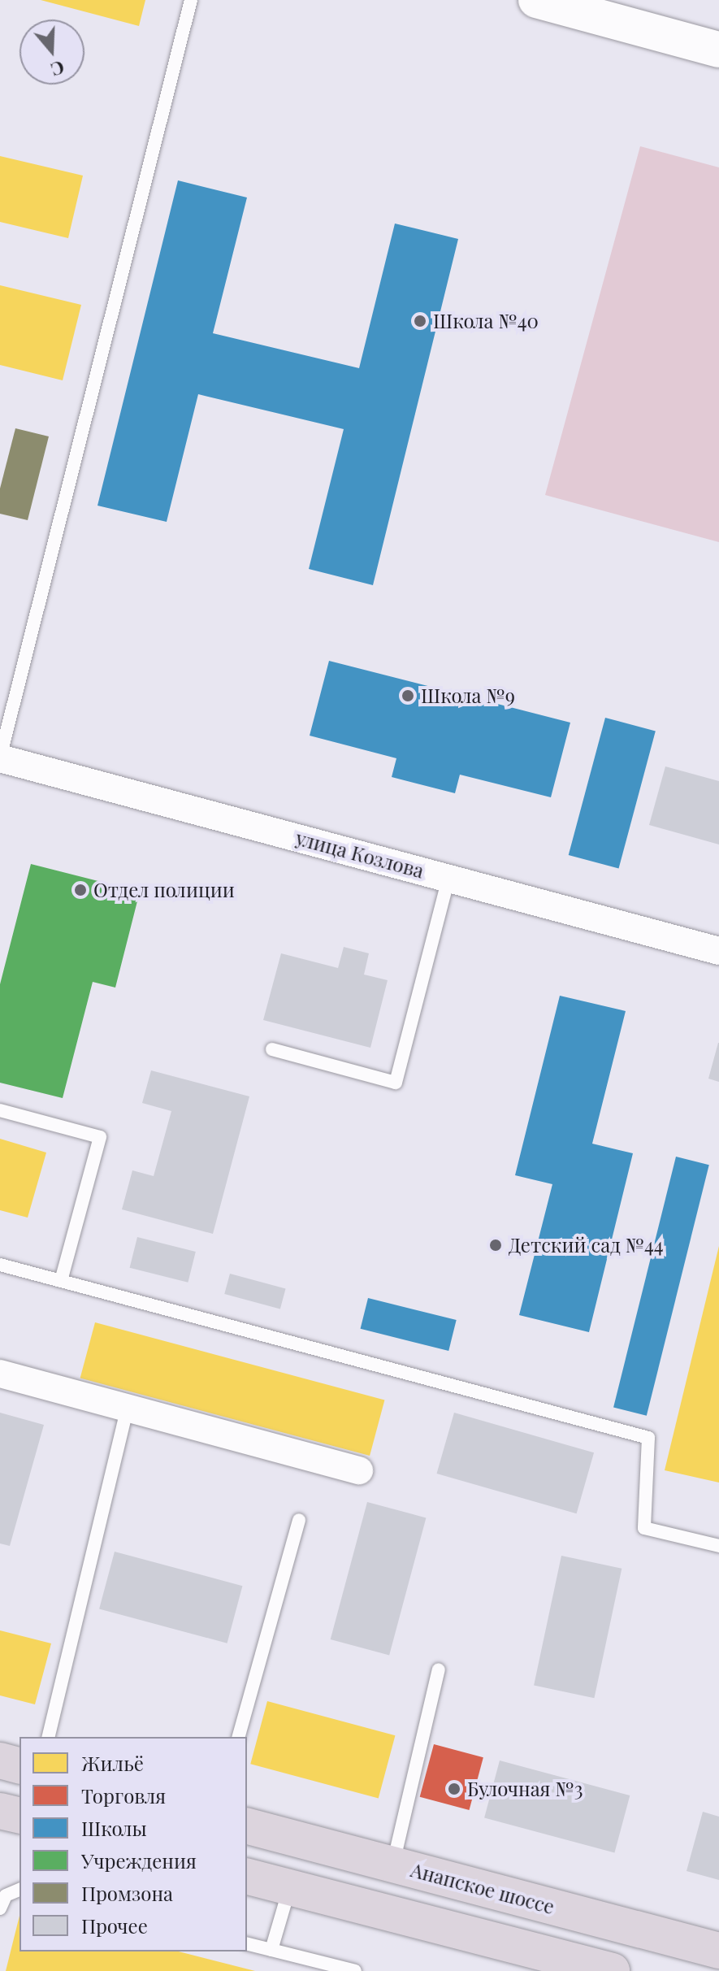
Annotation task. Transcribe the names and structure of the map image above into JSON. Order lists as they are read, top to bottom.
{
  "streets": {
    "highway": ["Анапское шоссе"],
    "street": ["улица Козлова"]
  },
  "places": [
    "Школа №40",
    "Школа №9",
    "Отдел полиции",
    "Детский сад №44",
    "Булочная №3"
  ],
  "legend": [
    "Жильё",
    "Торговля",
    "Школы",
    "Учреждения",
    "Промзона",
    "Прочее"
  ],
  "north": "bottom"
}
